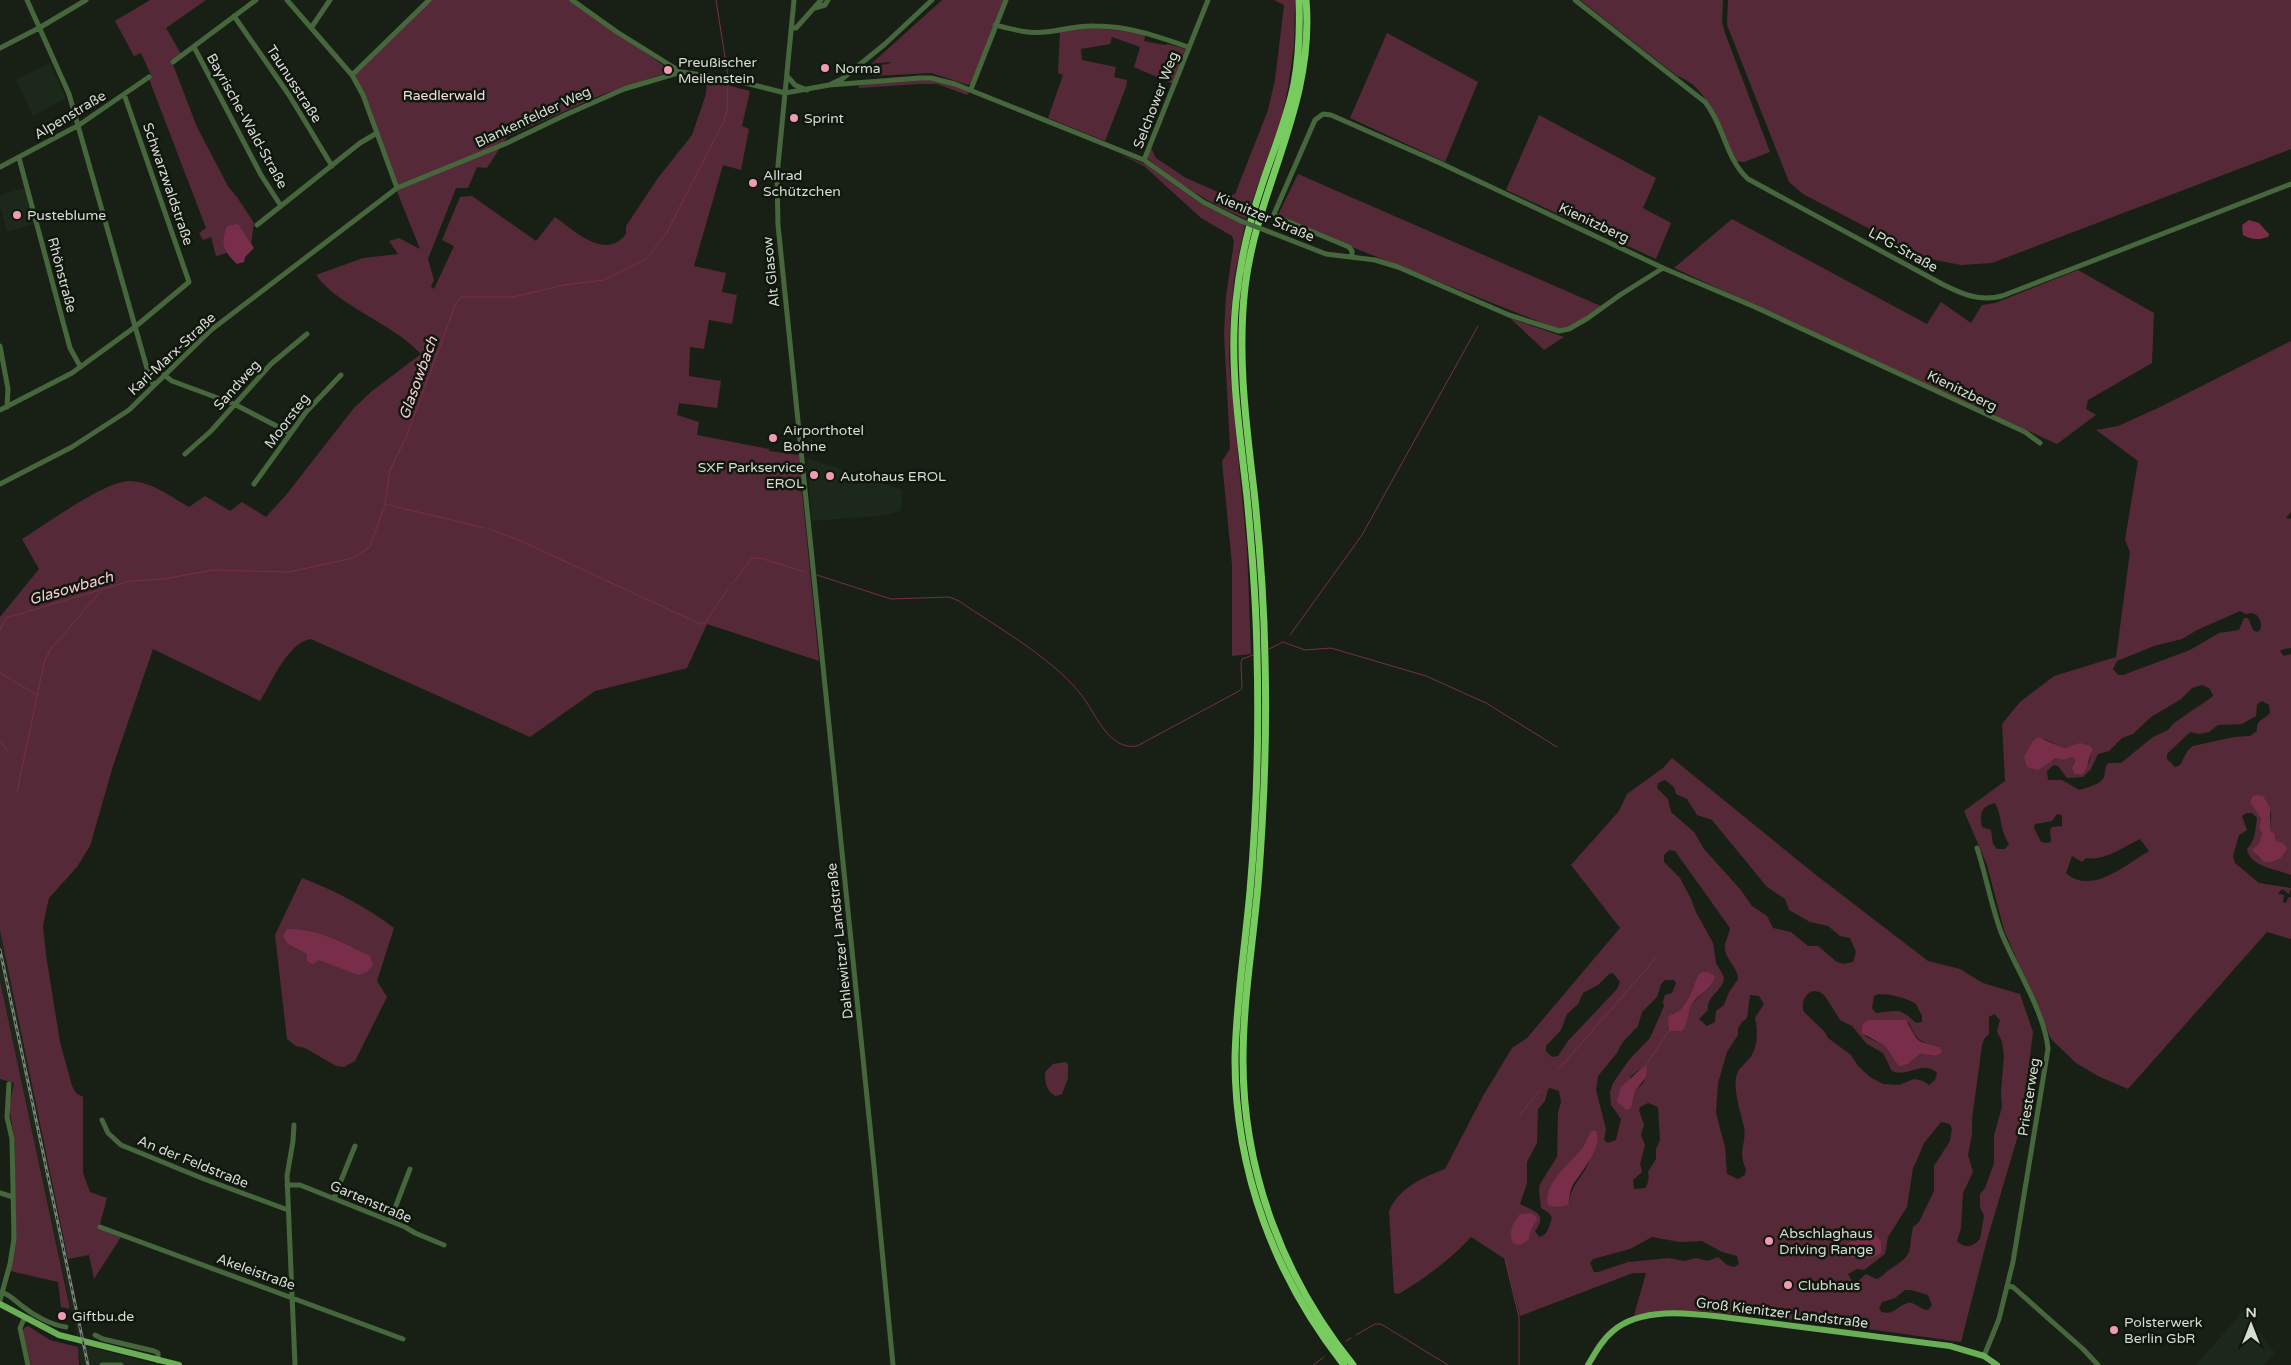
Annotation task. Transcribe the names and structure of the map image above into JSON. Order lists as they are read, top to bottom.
{
  "streets": {
    "main road": ["Groß Kienitzer Landstraße"],
    "street": [
      "Taunusstraße",
      "Selchower Weg",
      "Alpenstraße",
      "Blankenfelder Weg",
      "Bayrische-Wald-Straße",
      "Schwarzwaldstraße",
      "Kienitzer Straße",
      "Kienitzberg",
      "LPG-Straße",
      "Alt Glasow",
      "Rhönstraße",
      "Karl-Marx-Straße",
      "Sandweg",
      "Moorsteg",
      "Dahlewitzer Landstraße",
      "Priesterweg",
      "An der Feldstraße",
      "Gartenstraße",
      "Akeleistraße"
    ]
  },
  "crossings": [
    ["Selchower Weg", "Kienitzer Straße"],
    ["Alpenstraße", "Schwarzwaldstraße"],
    ["Alpenstraße", "Rhönstraße"],
    ["Blankenfelder Weg", "Karl-Marx-Straße"],
    ["Kienitzer Straße", "Kienitzberg"],
    ["Alt Glasow", "Dahlewitzer Landstraße"],
    ["Priesterweg", "Groß Kienitzer Landstraße"]
  ],
  "water": ["Glasowbach"],
  "parks": ["Raedlerwald"],
  "places": [
    "Norma",
    "Preußischer Meilenstein",
    "Sprint",
    "Allrad Schützchen",
    "Pusteblume",
    "Airporthotel Bohne",
    "SXF Parkservice EROL",
    "Autohaus EROL",
    "Abschlaghaus Driving Range",
    "Clubhaus",
    "Giftbu.de",
    "Polsterwerk Berlin GbR"
  ],
  "north": "top"
}
